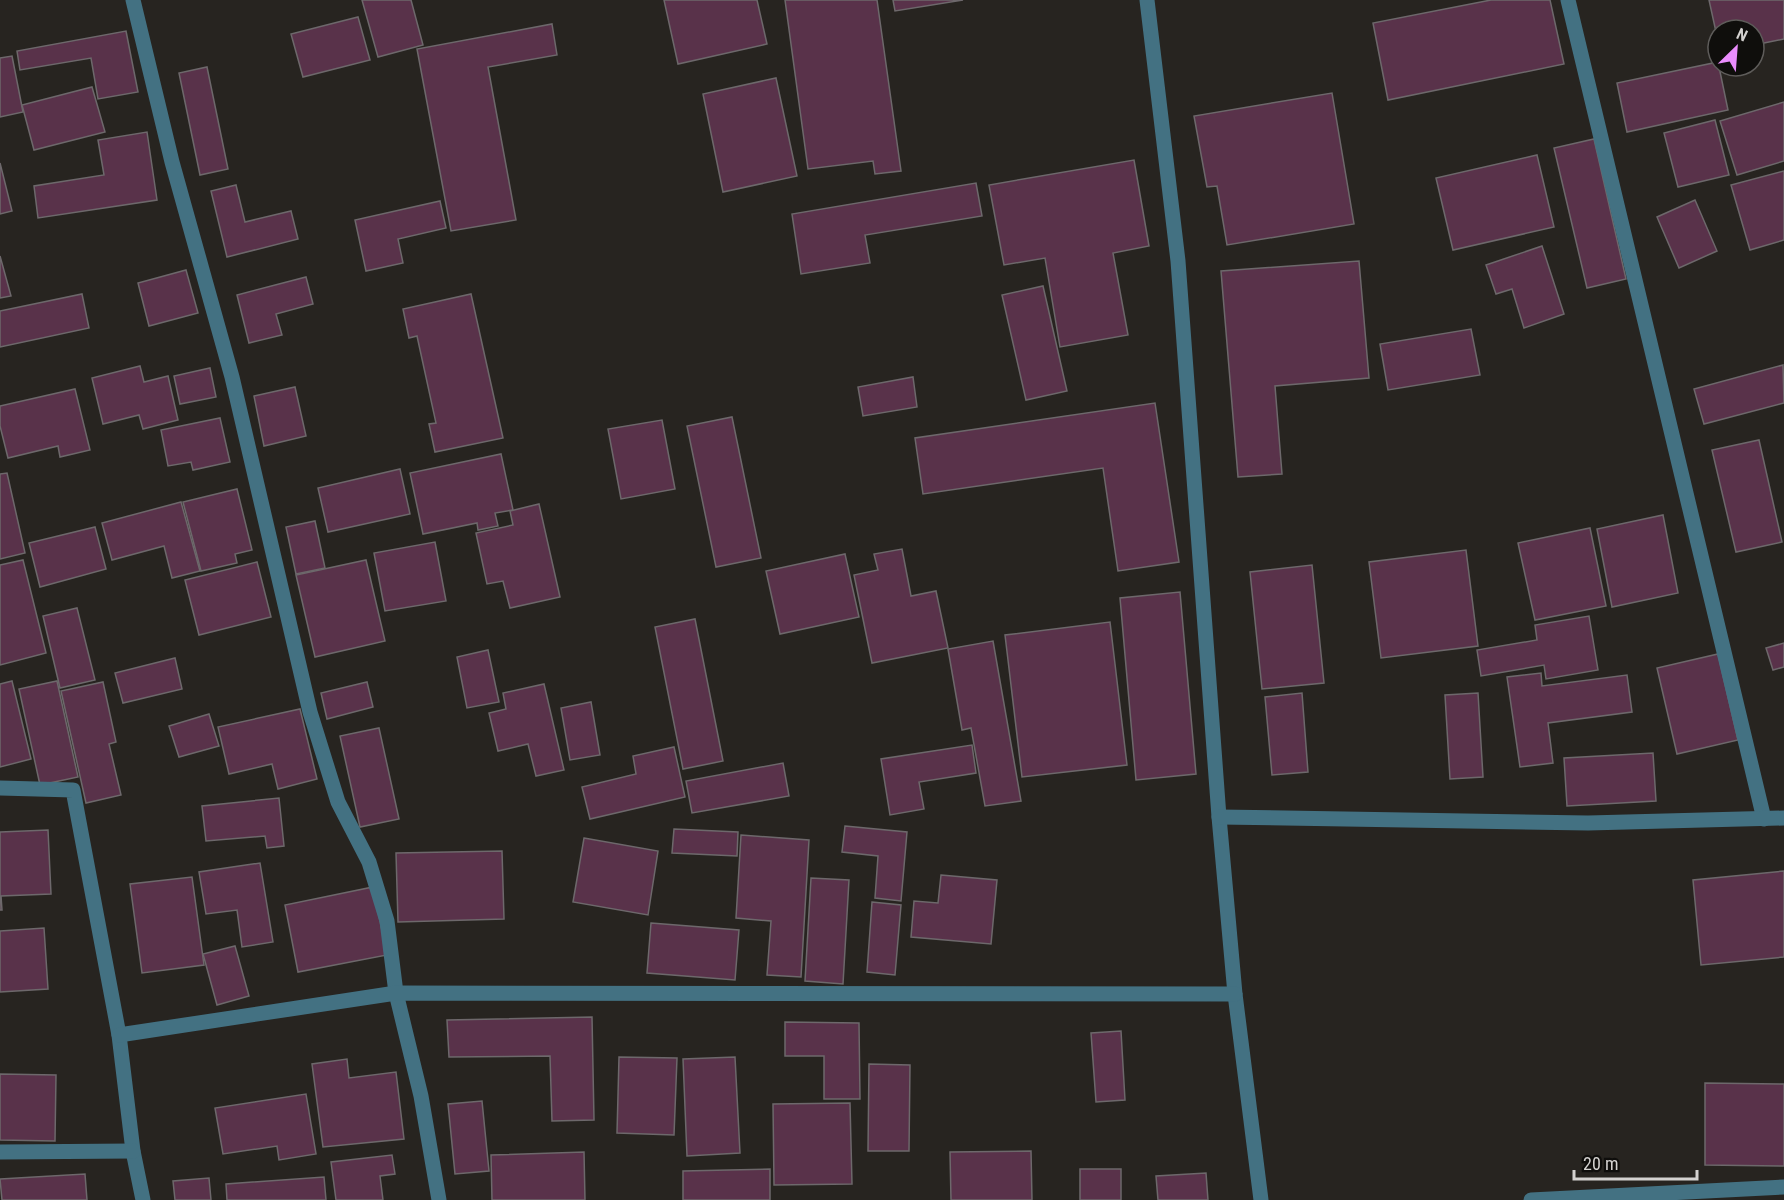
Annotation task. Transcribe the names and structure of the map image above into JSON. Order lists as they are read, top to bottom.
{
  "scale_bar": "20 m",
  "north": "top right"
}
